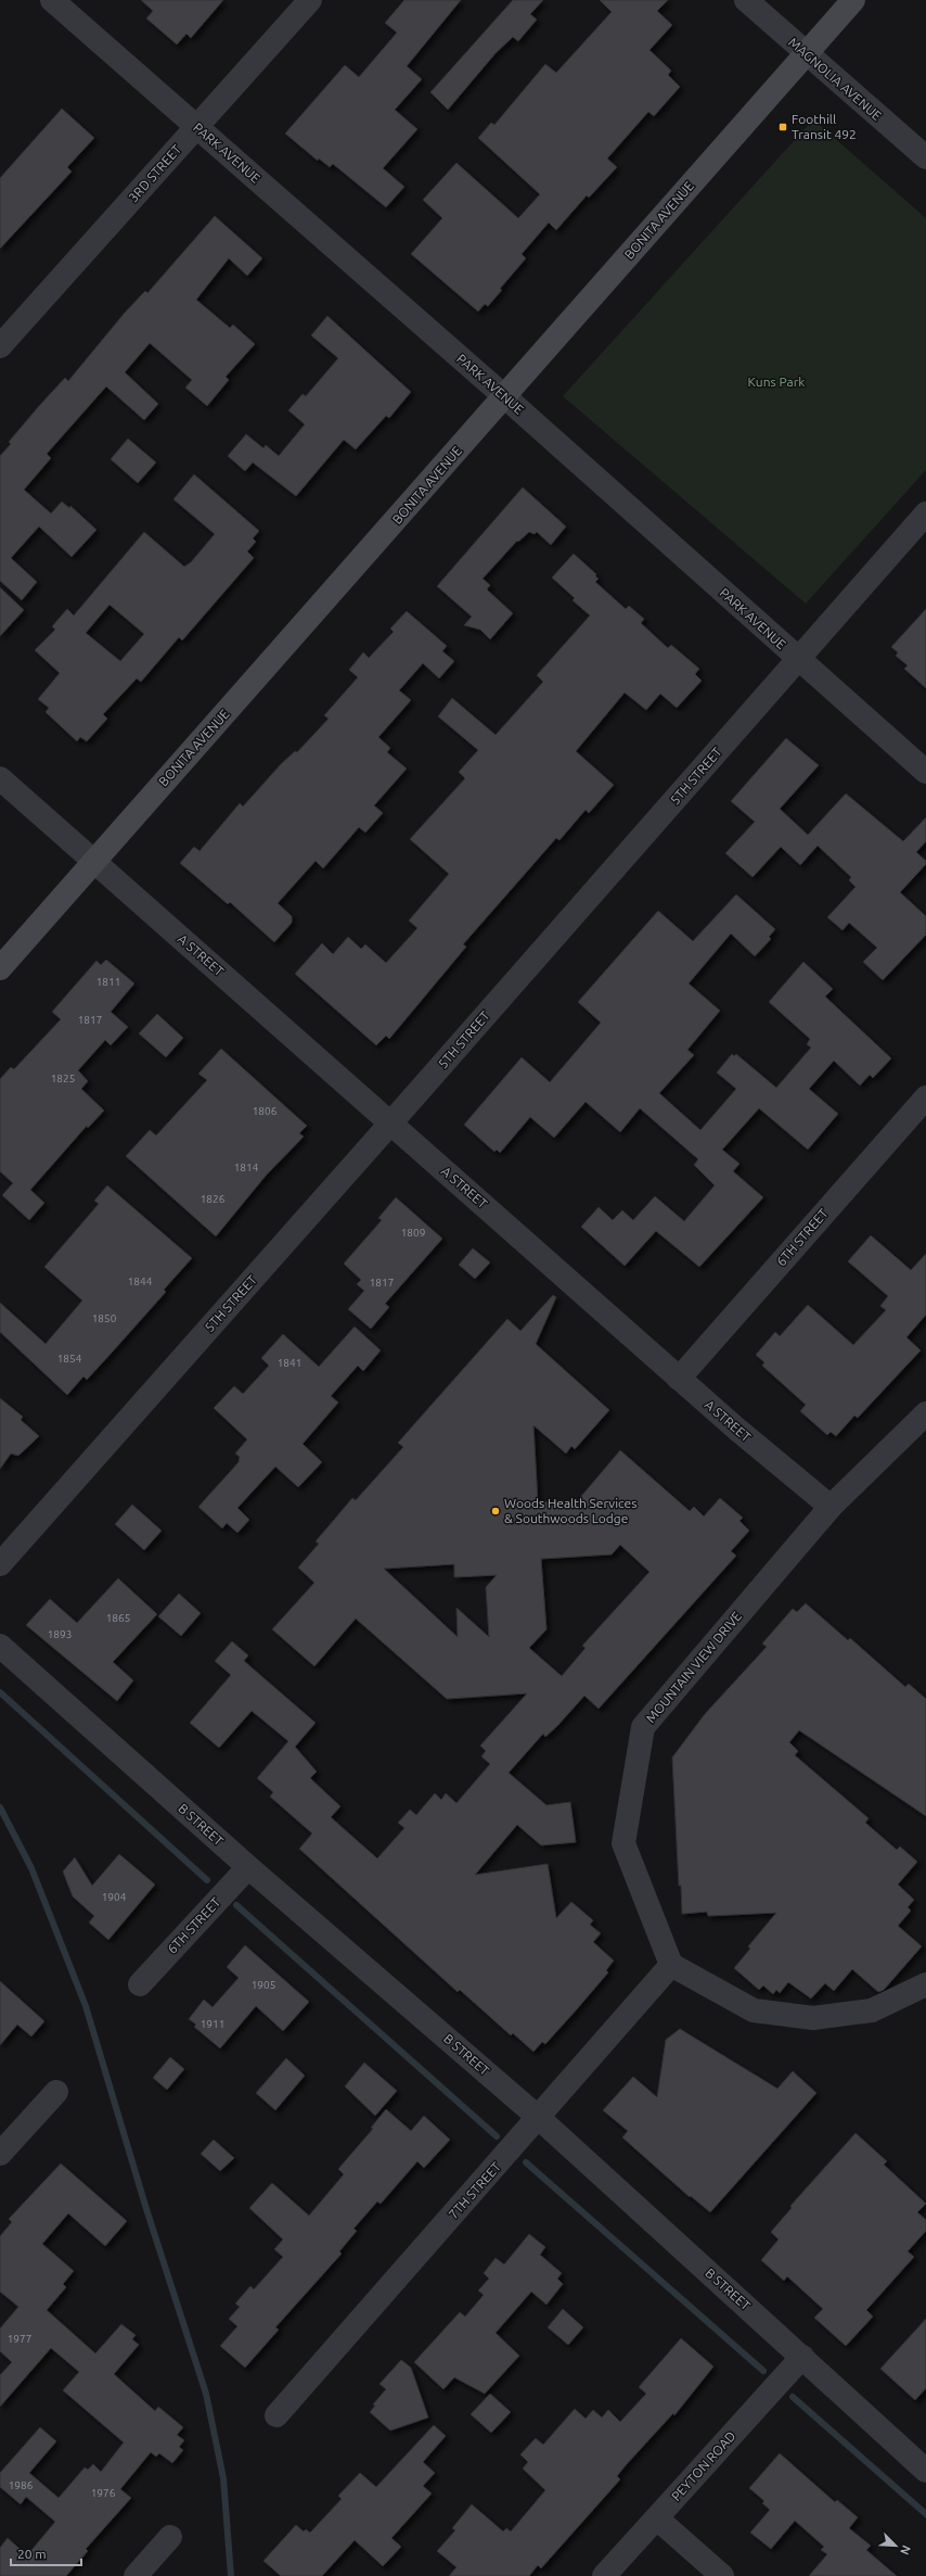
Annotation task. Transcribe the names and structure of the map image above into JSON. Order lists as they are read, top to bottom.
{
  "streets": {
    "main road": ["BONITA AVENUE"],
    "street": [
      "MAGNOLIA AVENUE",
      "PARK AVENUE",
      "3RD STREET",
      "5TH STREET",
      "A STREET",
      "6TH STREET",
      "MOUNTAIN VIEW DRIVE",
      "B STREET",
      "7TH STREET",
      "PEYTON ROAD"
    ]
  },
  "crossings": [
    ["MAGNOLIA AVENUE", "BONITA AVENUE"],
    ["PARK AVENUE", "3RD STREET"],
    ["PARK AVENUE", "BONITA AVENUE"],
    ["PARK AVENUE", "5TH STREET"],
    ["BONITA AVENUE", "A STREET"],
    ["5TH STREET", "A STREET"],
    ["A STREET", "6TH STREET"],
    ["A STREET", "MOUNTAIN VIEW DRIVE"],
    ["6TH STREET", "B STREET"],
    ["MOUNTAIN VIEW DRIVE", "7TH STREET"],
    ["B STREET", "7TH STREET"],
    ["B STREET", "PEYTON ROAD"]
  ],
  "parks": ["Kuns Park"],
  "places": {
    "transit": ["Foothill Transit 492"],
    "other": ["Woods Health Services & Southwoods Lodge"]
  },
  "house_numbers": [
    "1811",
    "1817",
    "1825",
    "1806",
    "1814",
    "1826",
    "1809",
    "1844",
    "1817",
    "1850",
    "1854",
    "1841",
    "1865",
    "1893",
    "1904",
    "1905",
    "1911",
    "1977",
    "1986",
    "1976"
  ],
  "scale_bar": "20 m",
  "north": "bottom right"
}
